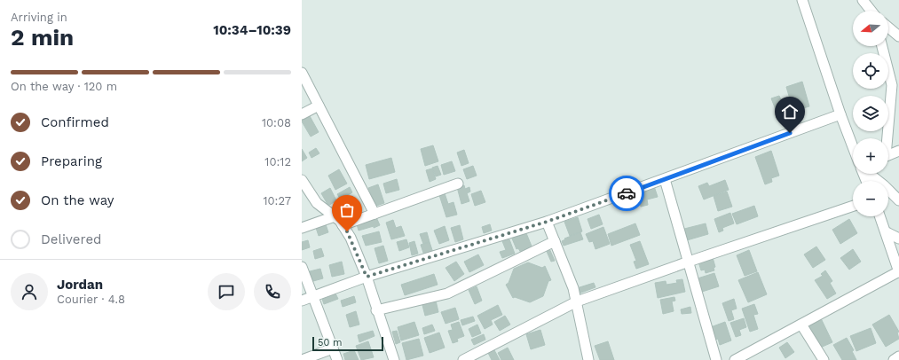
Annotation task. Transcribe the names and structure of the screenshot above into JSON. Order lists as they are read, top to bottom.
{
  "scale_bar": "50 m",
  "north": "left",
  "page": {
    "heading": ["2 min", "Arriving in", "10:34–10:39"],
    "panel": ["Jordan", "Courier · 4.8"],
    "map_buttons": ["+", "−"],
    "bar": "On the way · 120 m",
    "list": [
      ["Confirmed", "10:08"],
      ["Preparing", "10:12"],
      ["On the way", "10:27"],
      "Delivered"
    ],
    "scale": "50 m"
  }
}
